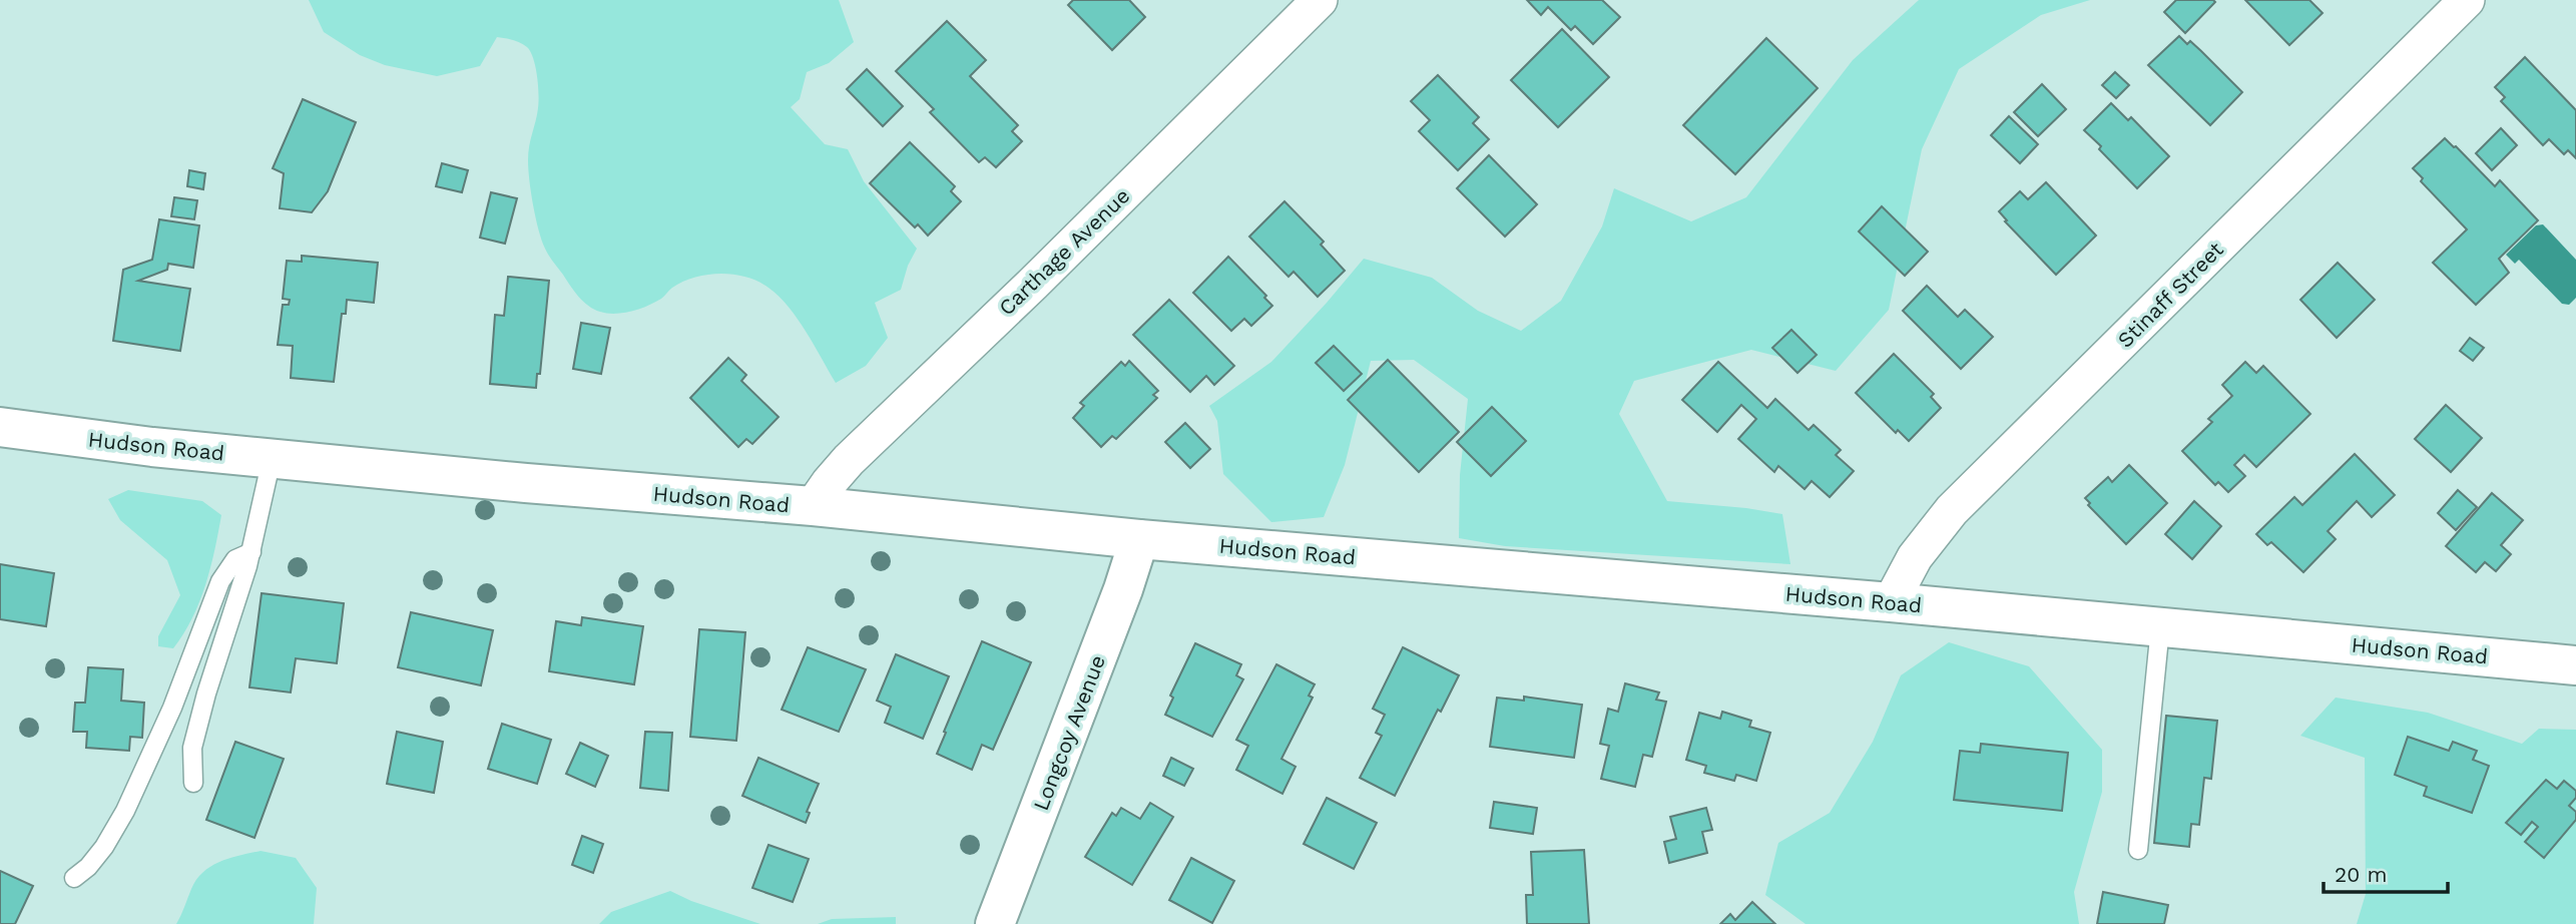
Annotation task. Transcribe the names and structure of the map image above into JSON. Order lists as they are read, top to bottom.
{
  "streets": {
    "street": [
      "Carthage Avenue",
      "Stinaff Street",
      "Hudson Road",
      "Longcoy Avenue"
    ]
  },
  "crossings": [
    ["Carthage Avenue", "Hudson Road"],
    ["Stinaff Street", "Hudson Road"],
    ["Hudson Road", "Longcoy Avenue"]
  ],
  "scale_bar": "20 m"
}
